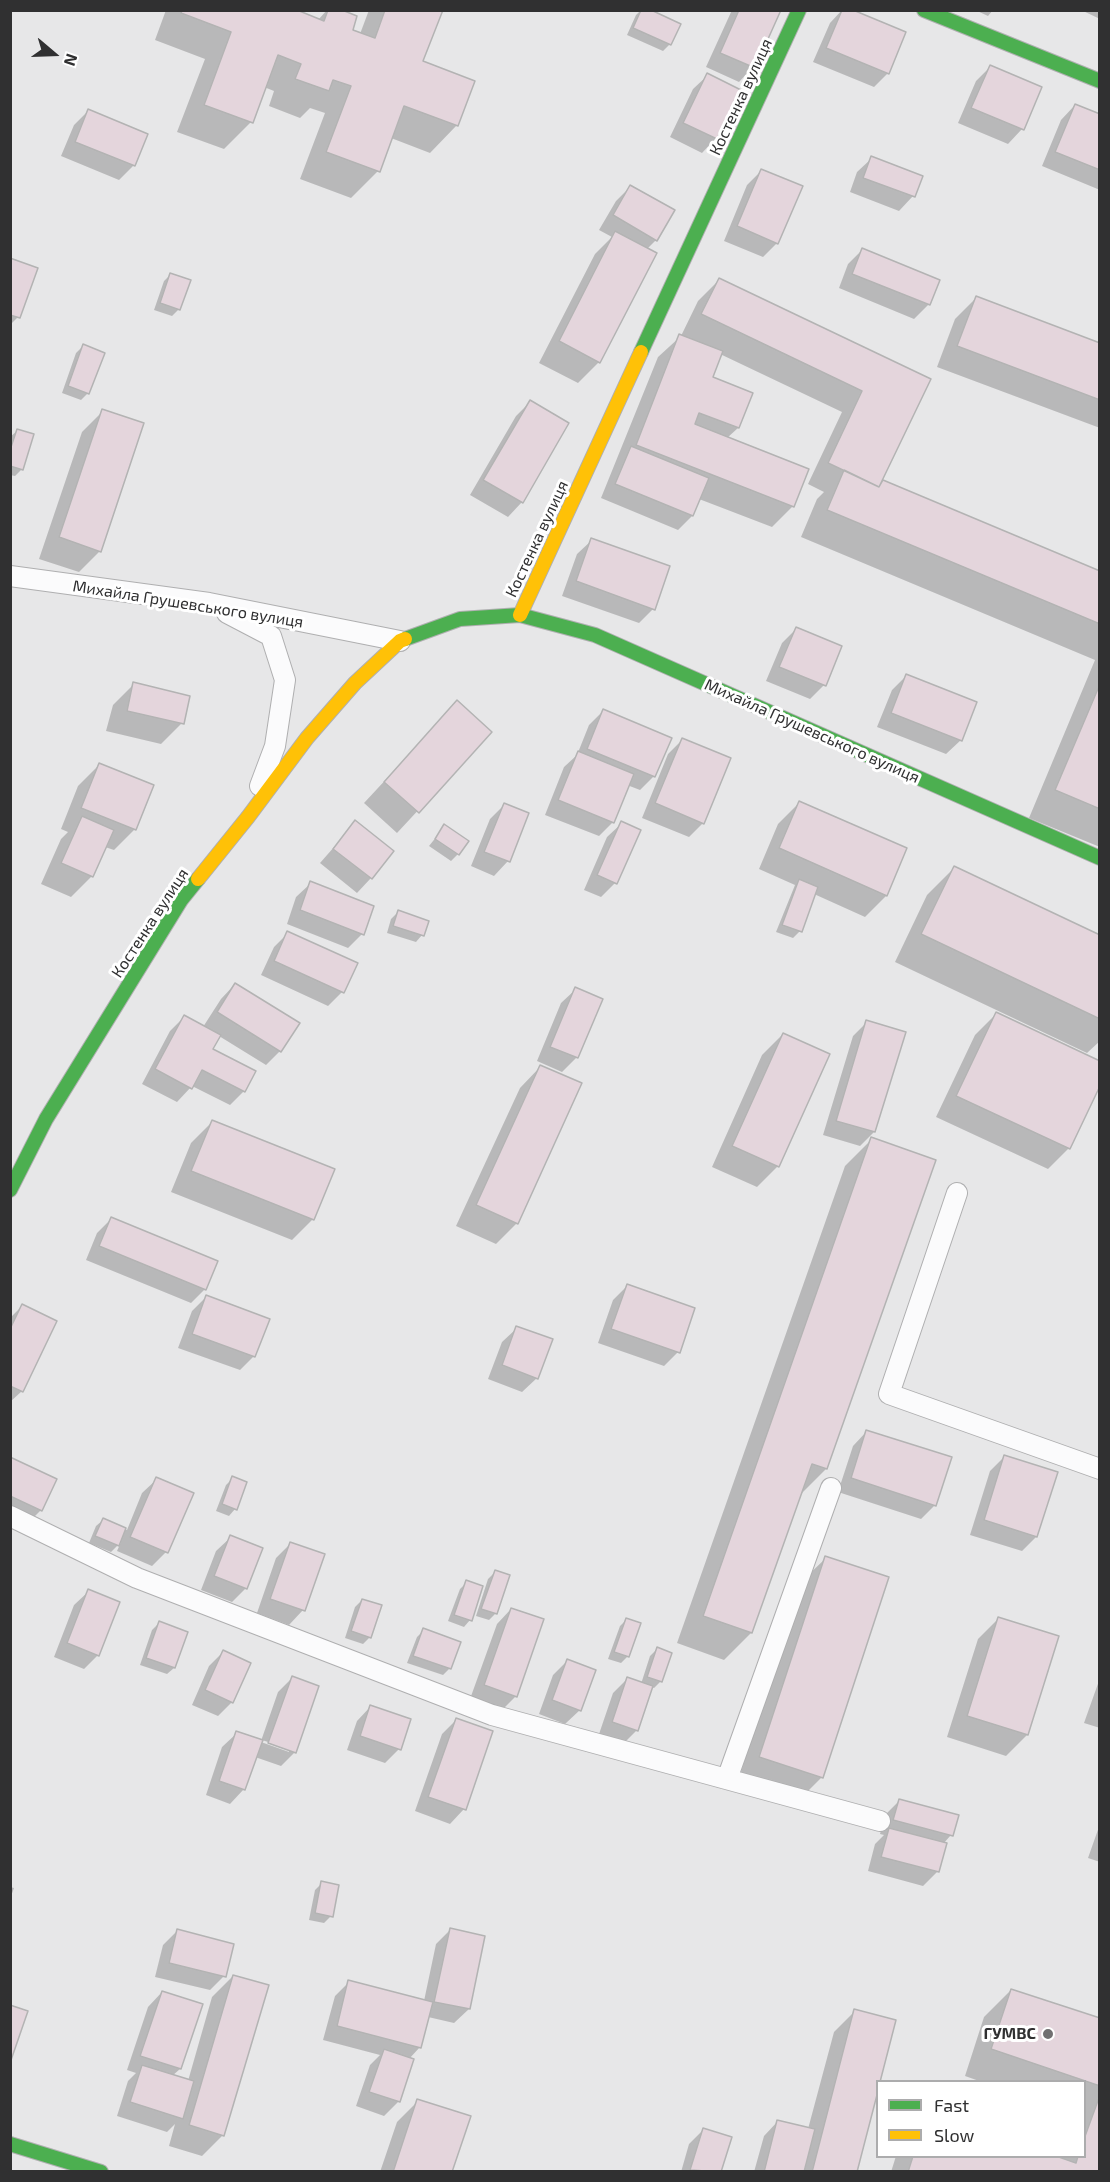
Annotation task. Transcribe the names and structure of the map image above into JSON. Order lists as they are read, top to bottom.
{
  "streets": {
    "street": ["Костенка вулиця", "Михайла Грушевського вулиця"]
  },
  "crossings": [
    ["Костенка вулиця", "Михайла Грушевського вулиця"]
  ],
  "places": ["ГУМВС"],
  "legend": ["Fast", "Slow"],
  "north": "right"
}
